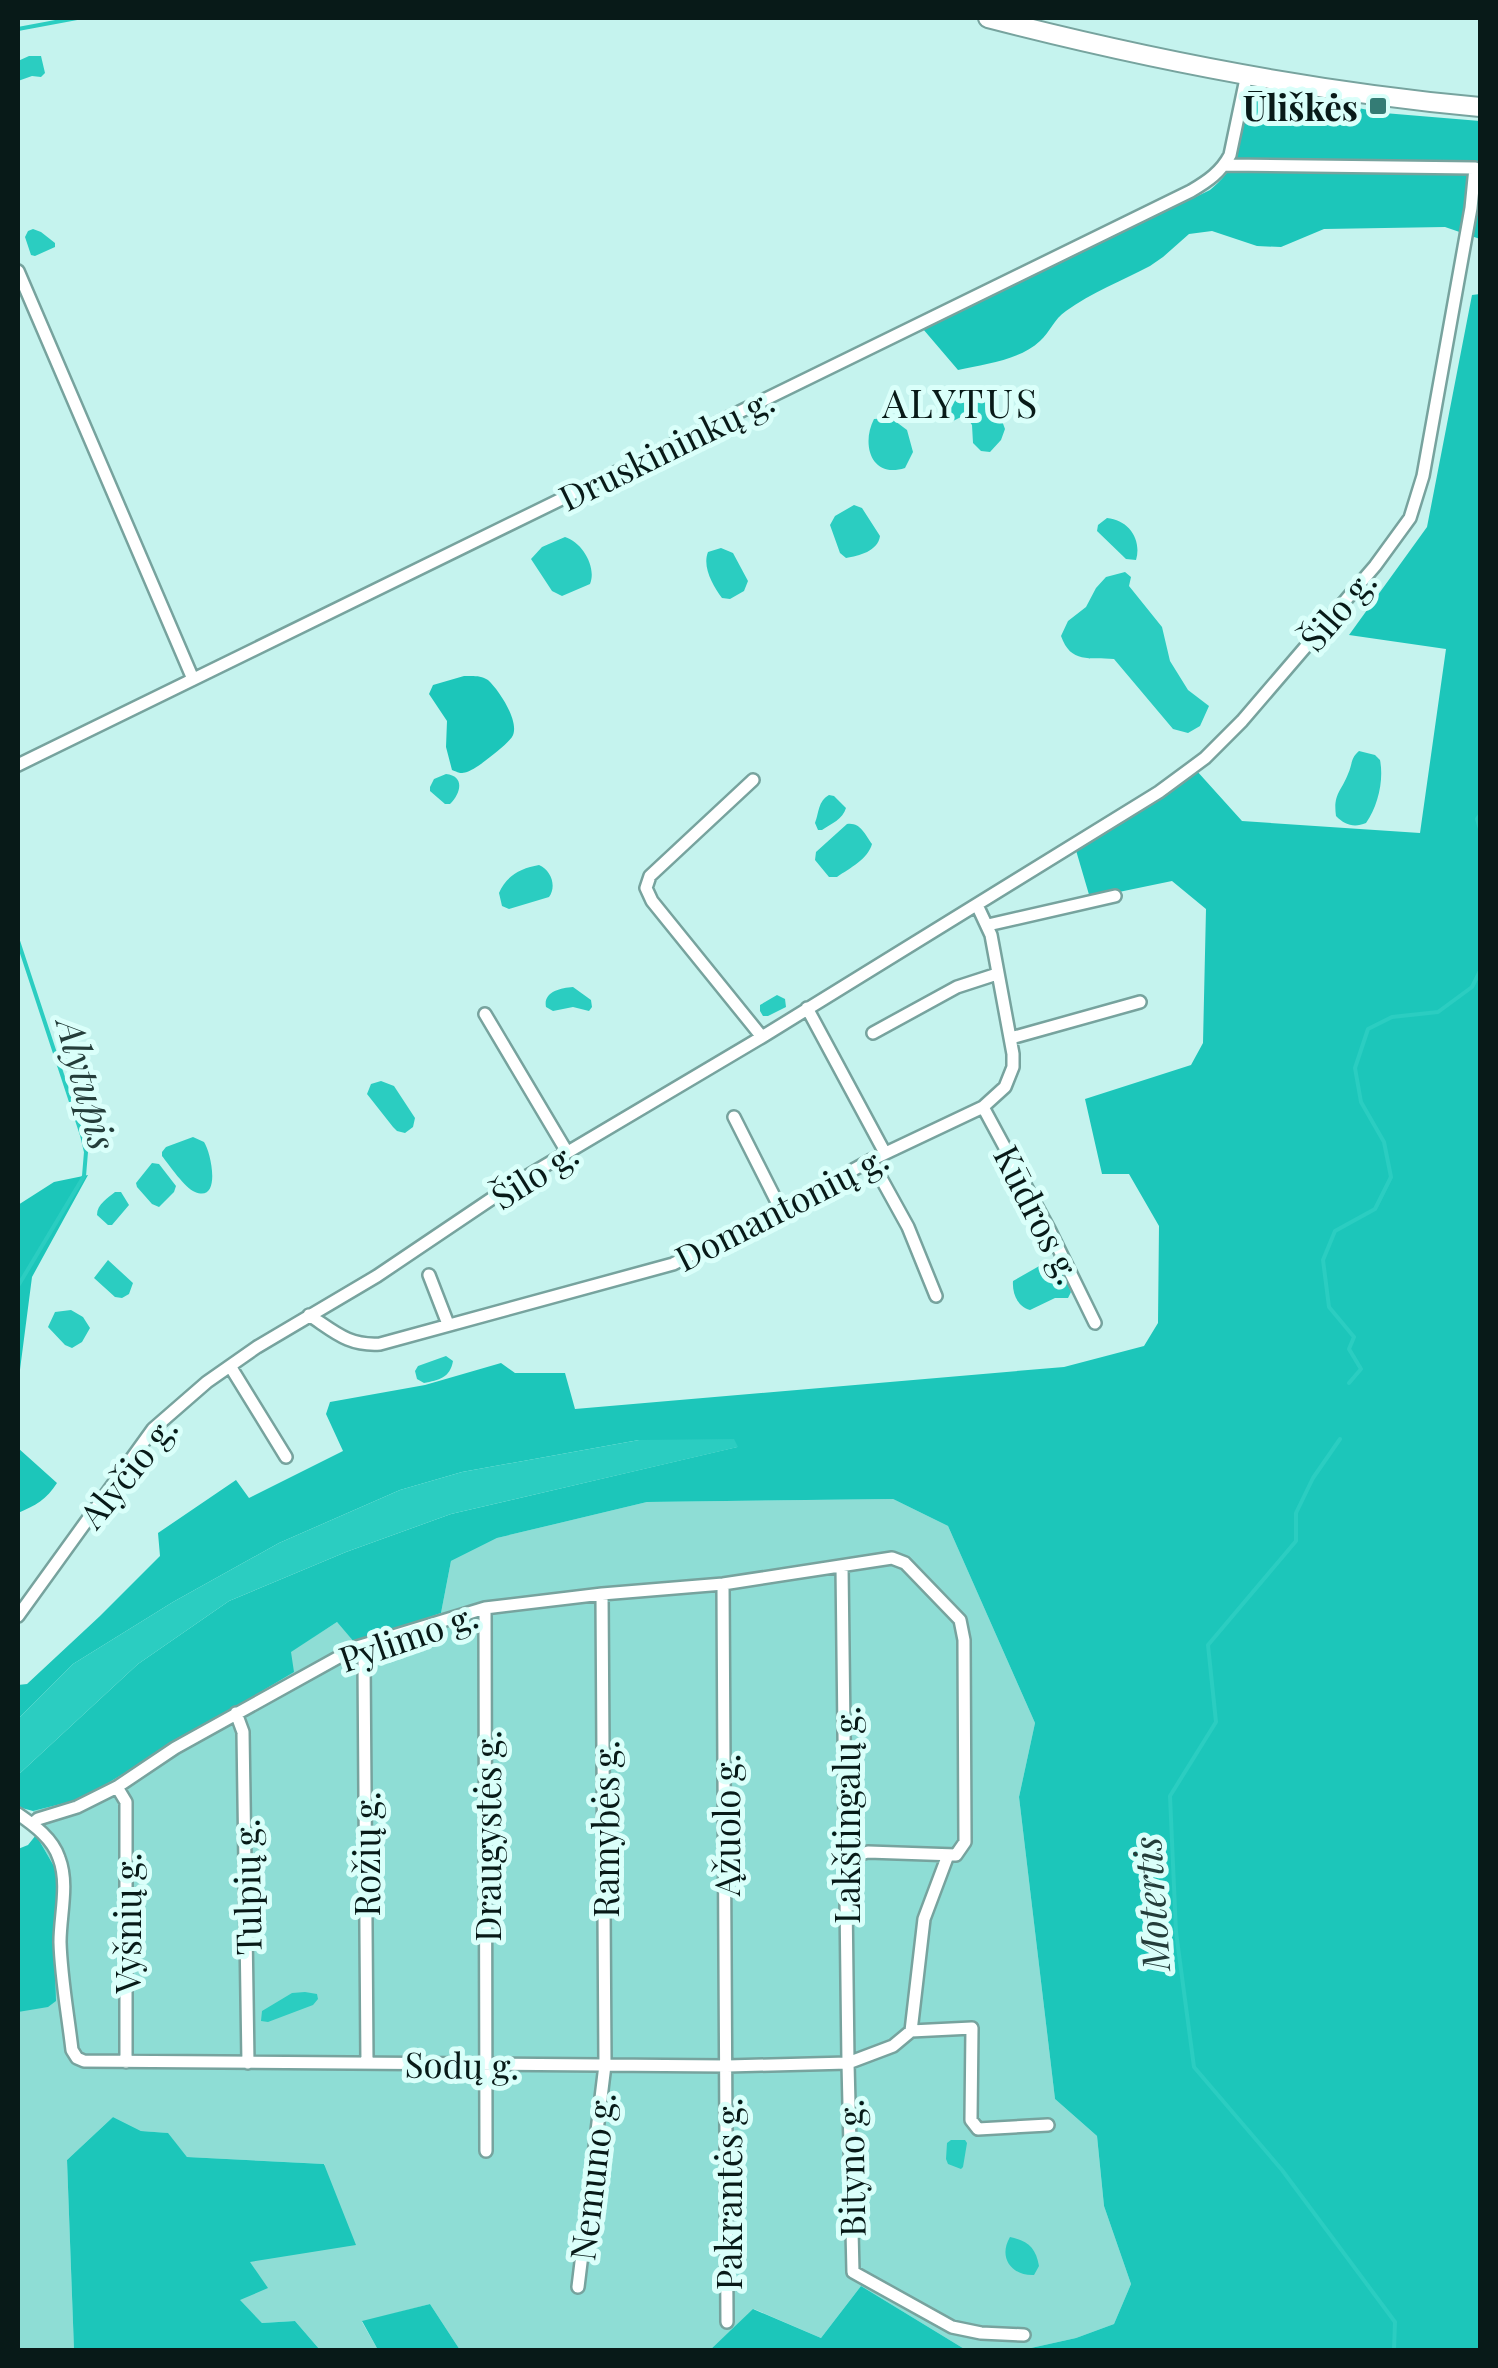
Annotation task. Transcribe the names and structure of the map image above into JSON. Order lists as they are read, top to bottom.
{
  "streets": {
    "street": [
      "Druskininkų g.",
      "Šilo g.",
      "Domantonių g.",
      "Kūdros g.",
      "Alyčio g.",
      "Pylimo g.",
      "Lakštingalų g.",
      "Ąžuolo g.",
      "Ramybės g.",
      "Draugystės g.",
      "Rožių g.",
      "Tulpių g.",
      "Vyšnių g.",
      "Sodų g.",
      "Bityno g.",
      "Nemuno g.",
      "Pakrantės g."
    ]
  },
  "crossings": [
    ["Druskininkų g.", "Šilo g."],
    ["Šilo g.", "Domantonių g."],
    ["Šilo g.", "Alyčio g."],
    ["Domantonių g.", "Kūdros g."],
    ["Domantonių g.", "Alyčio g."],
    ["Pylimo g.", "Lakštingalų g."],
    ["Pylimo g.", "Ąžuolo g."],
    ["Pylimo g.", "Ramybės g."],
    ["Pylimo g.", "Draugystės g."],
    ["Pylimo g.", "Rožių g."],
    ["Pylimo g.", "Tulpių g."],
    ["Pylimo g.", "Vyšnių g."],
    ["Pylimo g.", "Sodų g."],
    ["Lakštingalų g.", "Sodų g."],
    ["Lakštingalų g.", "Bityno g."],
    ["Ąžuolo g.", "Sodų g."],
    ["Ąžuolo g.", "Pakrantės g."],
    ["Ramybės g.", "Sodų g."],
    ["Ramybės g.", "Nemuno g."],
    ["Draugystės g.", "Sodų g."],
    ["Rožių g.", "Sodų g."],
    ["Tulpių g.", "Sodų g."],
    ["Vyšnių g.", "Sodų g."],
    ["Sodų g.", "Bityno g."],
    ["Sodų g.", "Nemuno g."],
    ["Sodų g.", "Pakrantės g."]
  ],
  "districts": ["ALYTUS"],
  "water": ["Alytupis", "Motertis"],
  "places": {
    "transit": ["Ūliškės"]
  }
}
